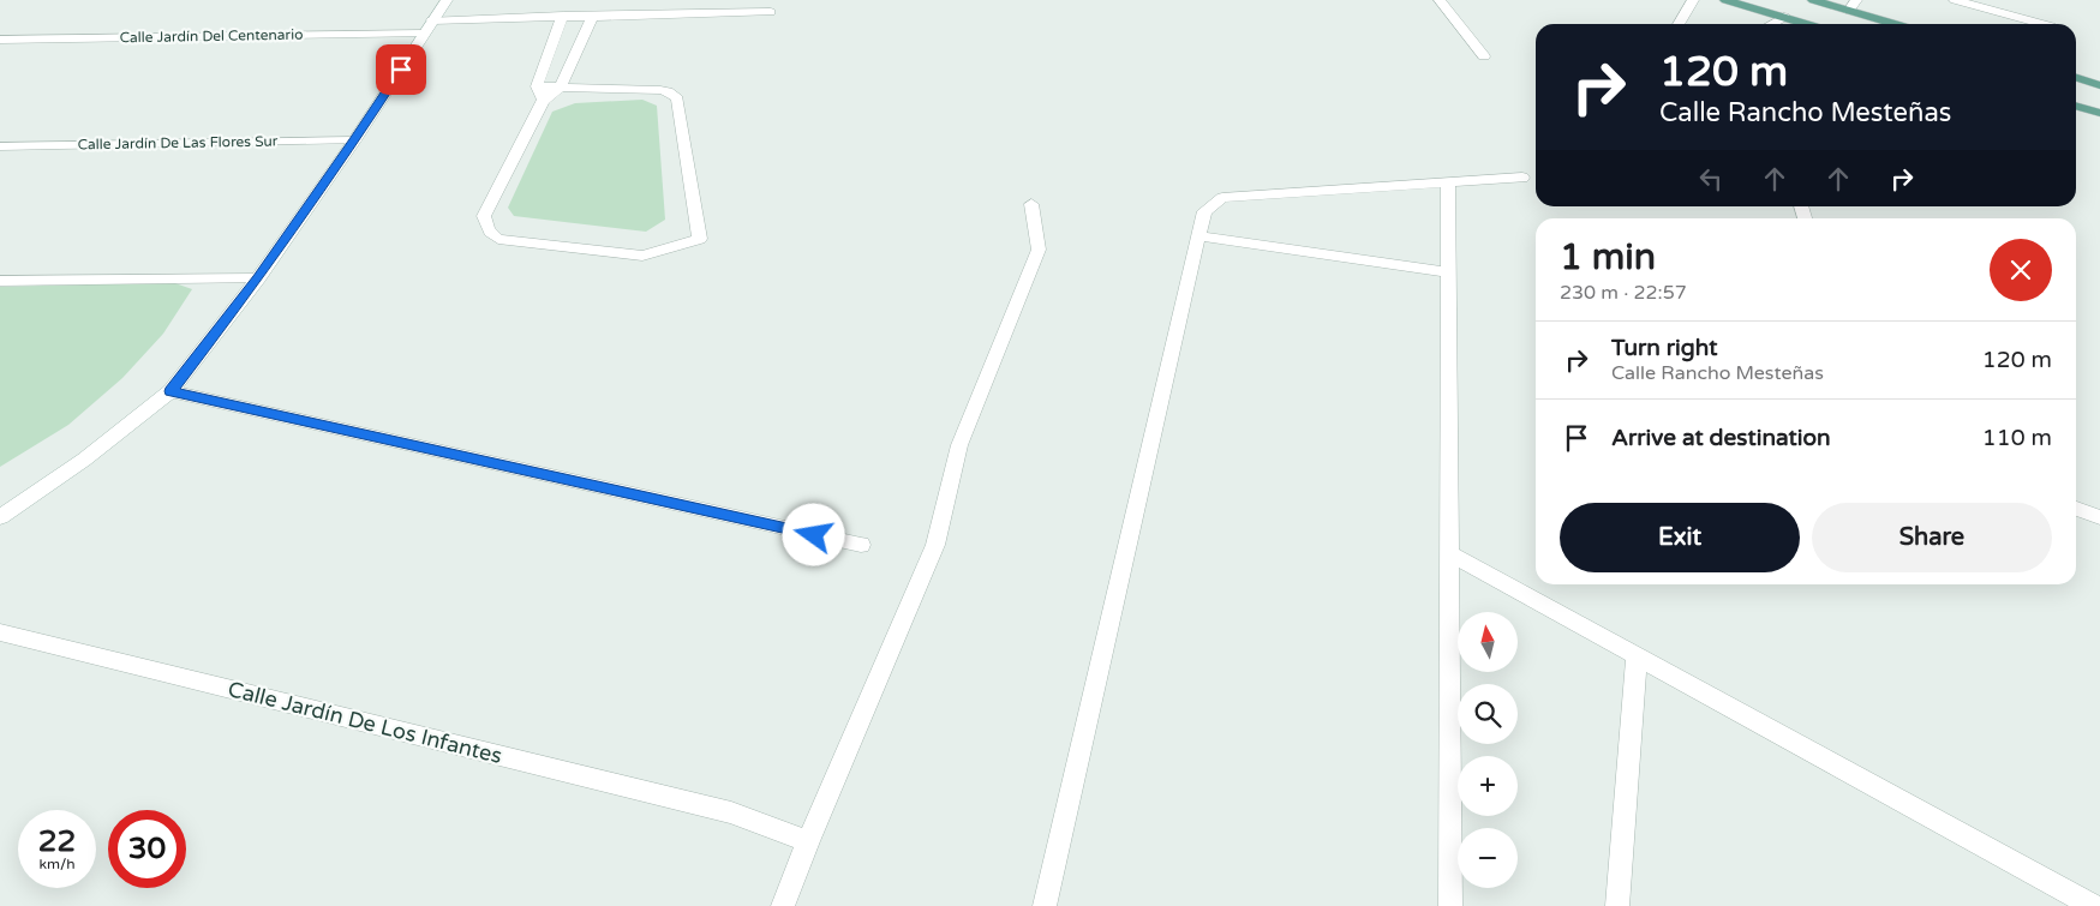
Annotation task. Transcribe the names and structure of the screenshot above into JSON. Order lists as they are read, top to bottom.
{
  "streets": {
    "street": ["Calle Jardín Del Centenario", "Calle Jardín De Las Flores Sur", "Calle Jardín De Los Infantes"]
  },
  "north": "top",
  "page": {
    "turn": ["120 m", "Calle Rancho Mesteñas"],
    "heading": ["1 min", "230 m · 22:57"],
    "list": [
      {
        "name": "Turn right",
        "note": "Calle Rancho Mesteñas",
        "value": "120 m"
      },
      {
        "name": "Arrive at destination",
        "value": "110 m"
      }
    ],
    "buttons": ["Exit", "Share"],
    "map_buttons": ["+", "−"],
    "speed": "22 km/h",
    "limit": "30"
  }
}
